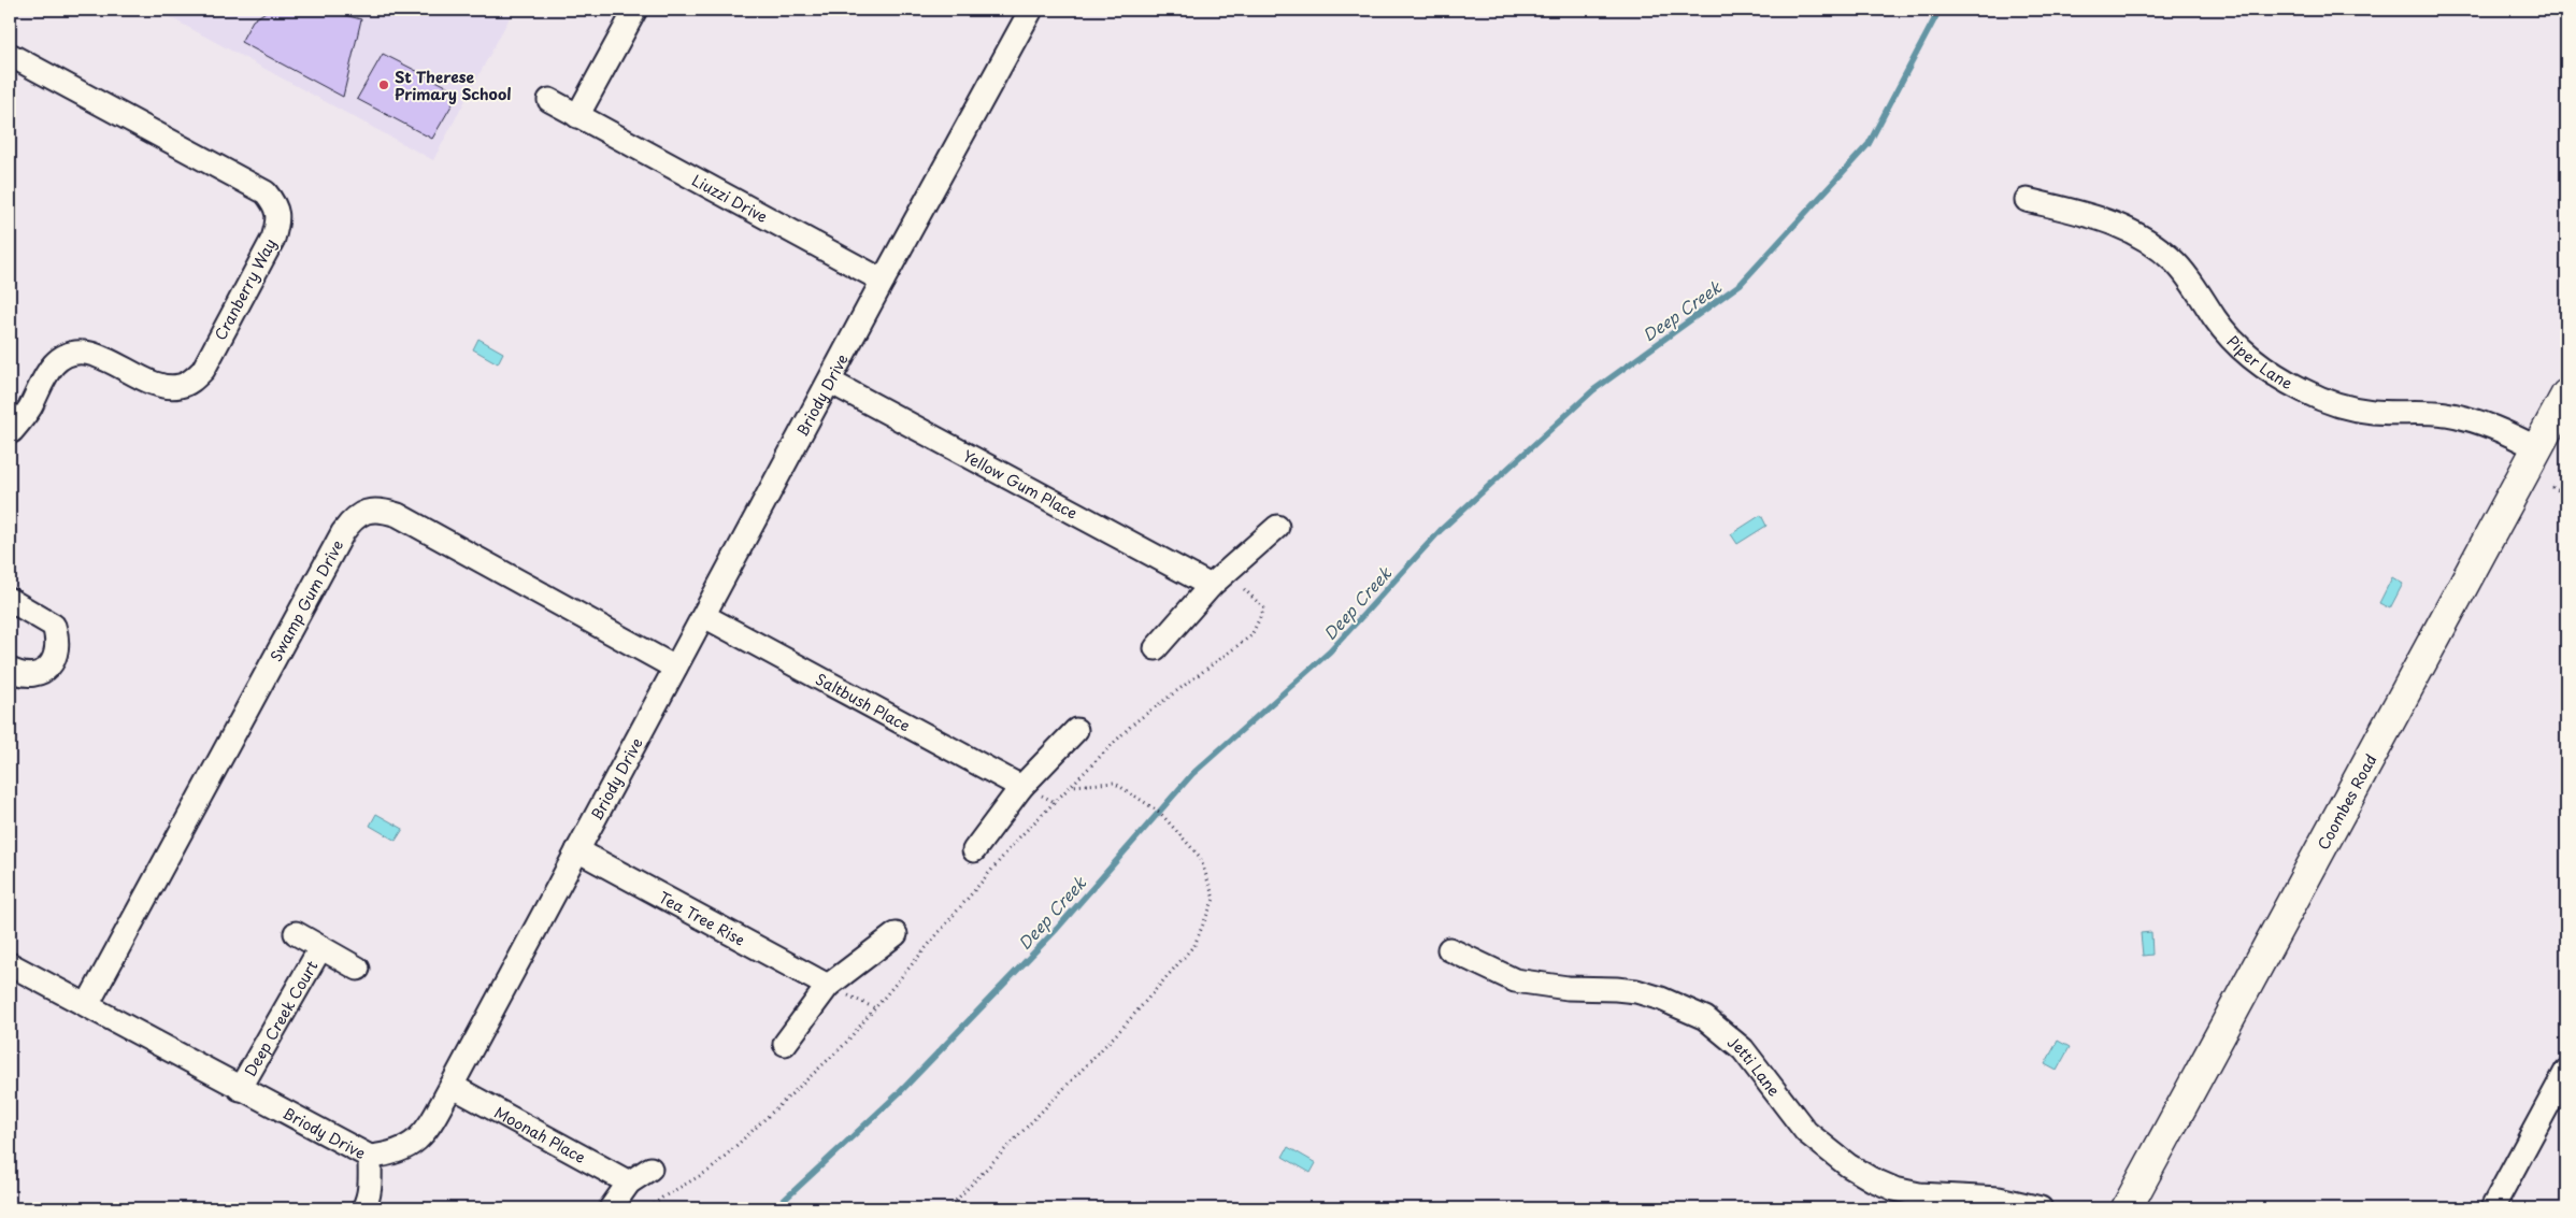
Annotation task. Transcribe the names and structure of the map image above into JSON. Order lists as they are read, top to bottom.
{
  "streets": {
    "street": [
      "Liuzzi Drive",
      "Cranberry Way",
      "Piper Lane",
      "Briody Drive",
      "Yellow Gum Place",
      "Swamp Gum Drive",
      "Saltbush Place",
      "Coombes Road",
      "Tea Tree Rise",
      "Deep Creek Court",
      "Jetti Lane",
      "Moonah Place"
    ]
  },
  "crossings": [
    ["Liuzzi Drive", "Briody Drive"],
    ["Piper Lane", "Coombes Road"],
    ["Briody Drive", "Yellow Gum Place"],
    ["Briody Drive", "Swamp Gum Drive"],
    ["Briody Drive", "Saltbush Place"],
    ["Briody Drive", "Tea Tree Rise"],
    ["Briody Drive", "Deep Creek Court"],
    ["Briody Drive", "Moonah Place"]
  ],
  "water": ["Deep Creek"],
  "places": ["St Therese Primary School"]
}
